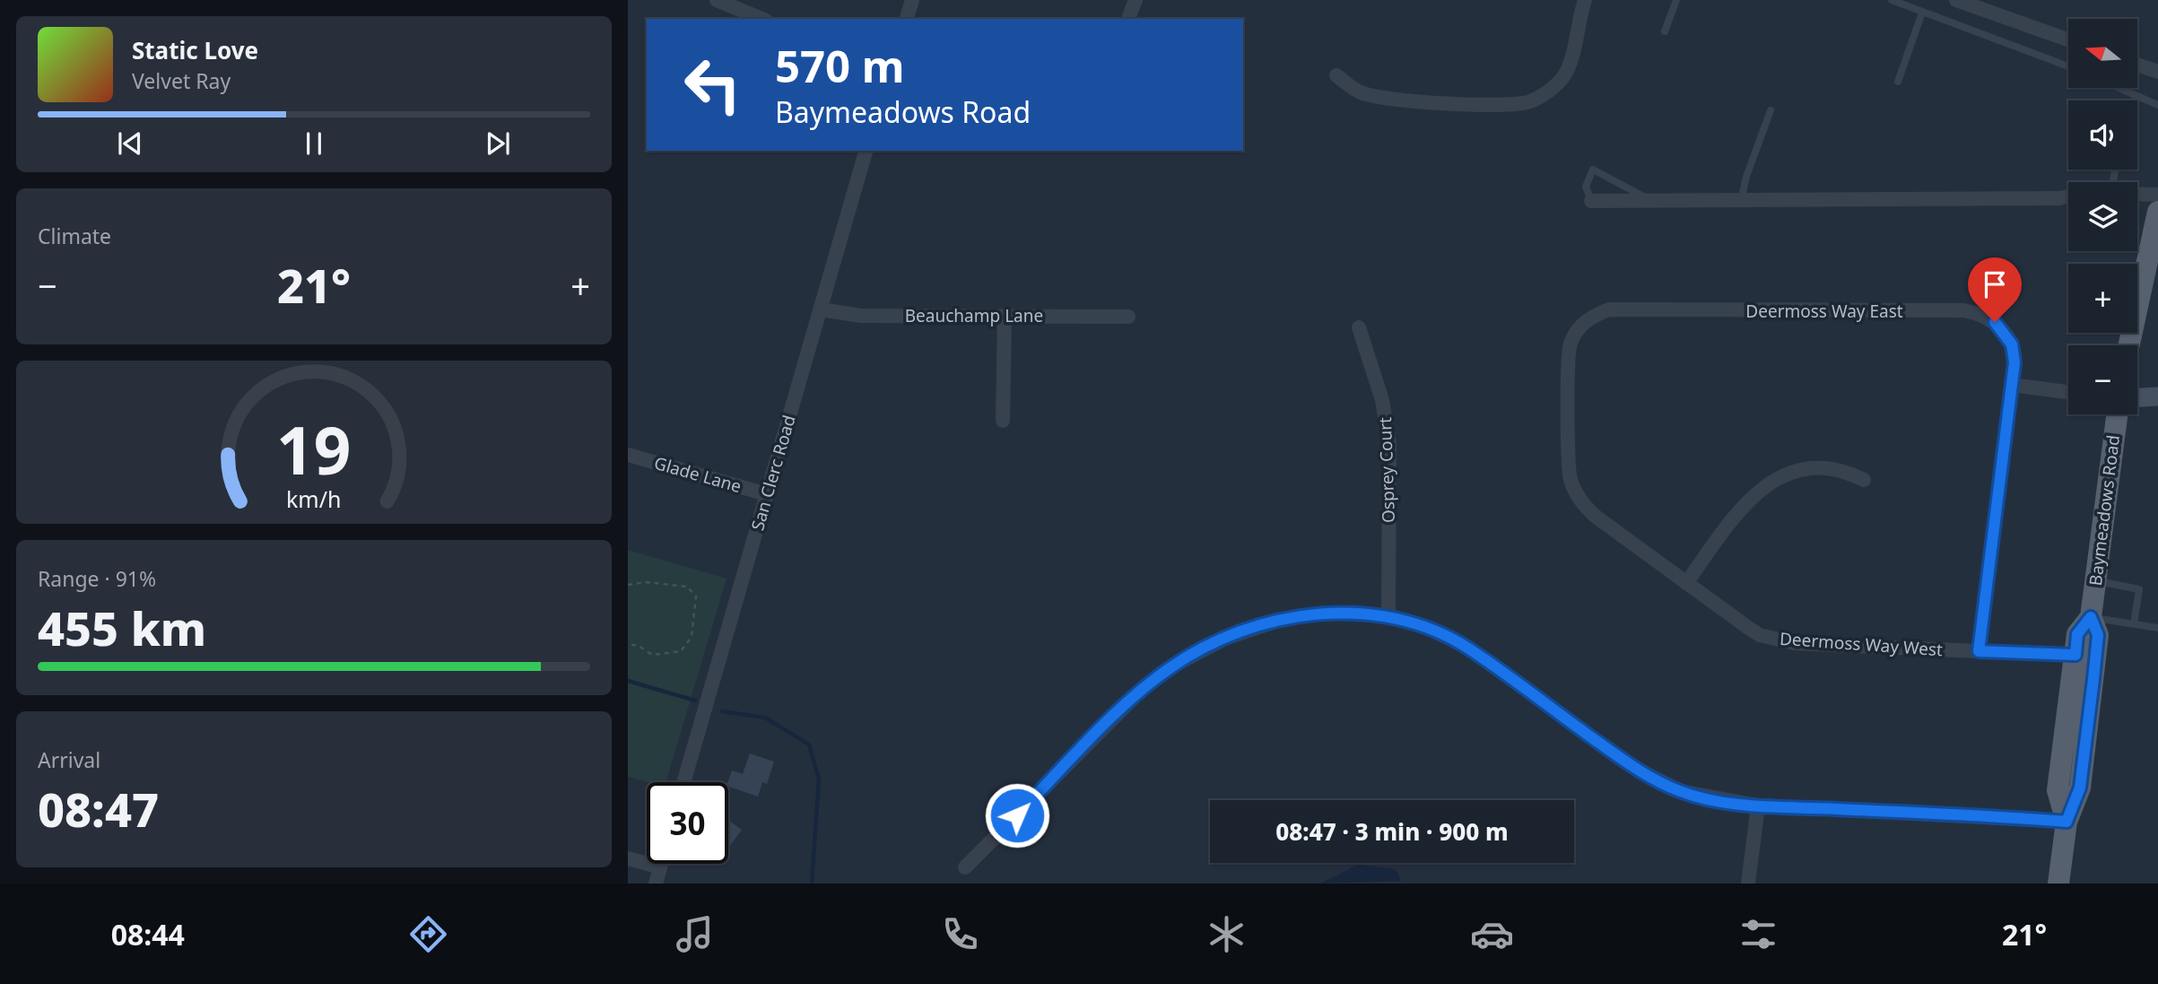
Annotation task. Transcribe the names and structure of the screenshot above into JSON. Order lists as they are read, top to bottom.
{
  "streets": {
    "main road": ["Baymeadows Road"],
    "street": [
      "Deermoss Way East",
      "Beauchamp Lane",
      "Osprey Court",
      "San Clerc Road",
      "Glade Lane",
      "Deermoss Way West"
    ]
  },
  "crossings": [
    ["Deermoss Way East", "Deermoss Way West"],
    ["Beauchamp Lane", "San Clerc Road"],
    ["San Clerc Road", "Glade Lane"],
    ["Baymeadows Road", "Deermoss Way West"]
  ],
  "north": "left",
  "page": {
    "map_buttons": ["+", "−"],
    "turn": ["570 m", "Baymeadows Road"],
    "song": ["Static Love", "Velvet Ray"],
    "tile": [
      "Climate",
      ["Range · 91%", "455 km"],
      ["Arrival", "08:47"]
    ],
    "heat": ["−", "21°", "+"],
    "limit": "30",
    "trip": "08:47 · 3 min · 900 m",
    "tabs": ["08:44", "21°"],
    "gauge": ["19", "km/h"]
  }
}
